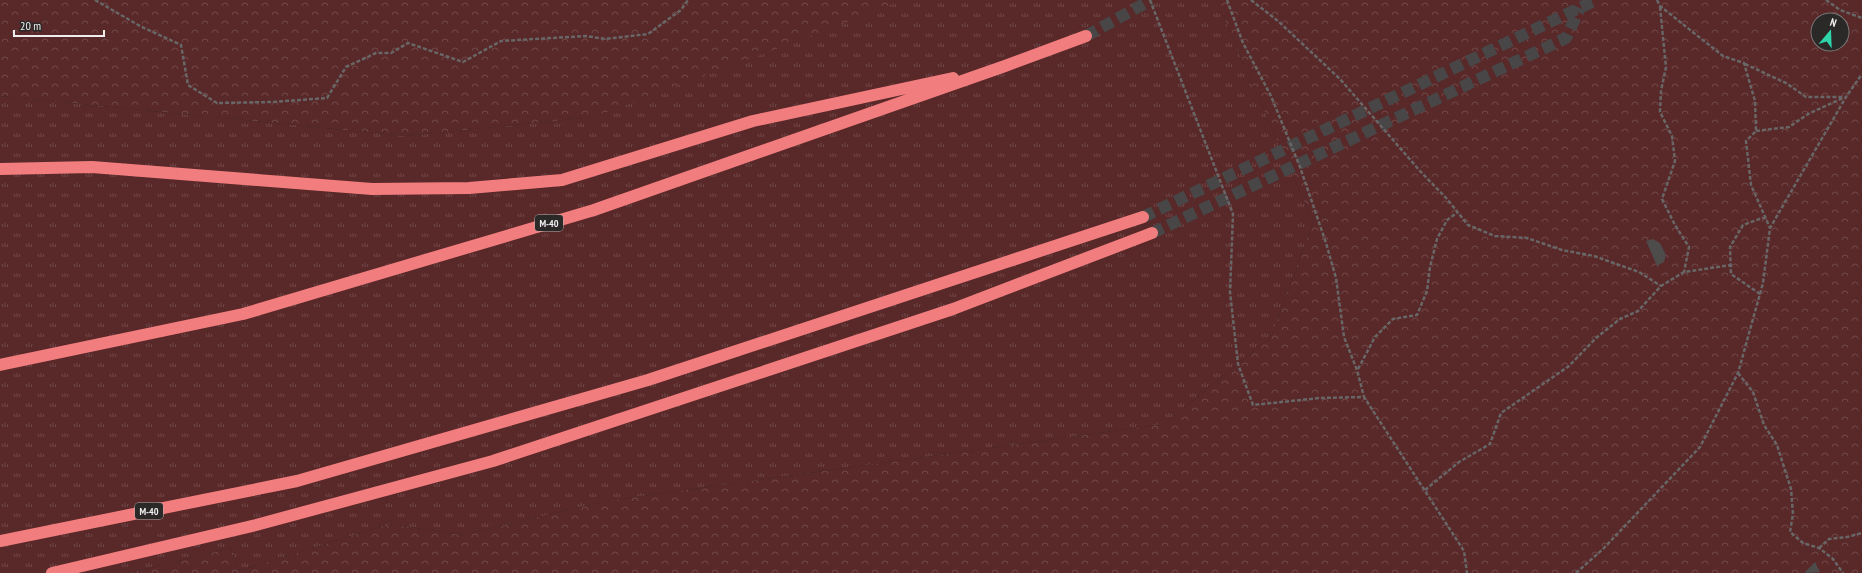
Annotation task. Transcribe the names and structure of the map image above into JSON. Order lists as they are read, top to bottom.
{
  "streets": {
    "highway": ["M-40"]
  },
  "scale_bar": "20 m",
  "north": "top"
}
